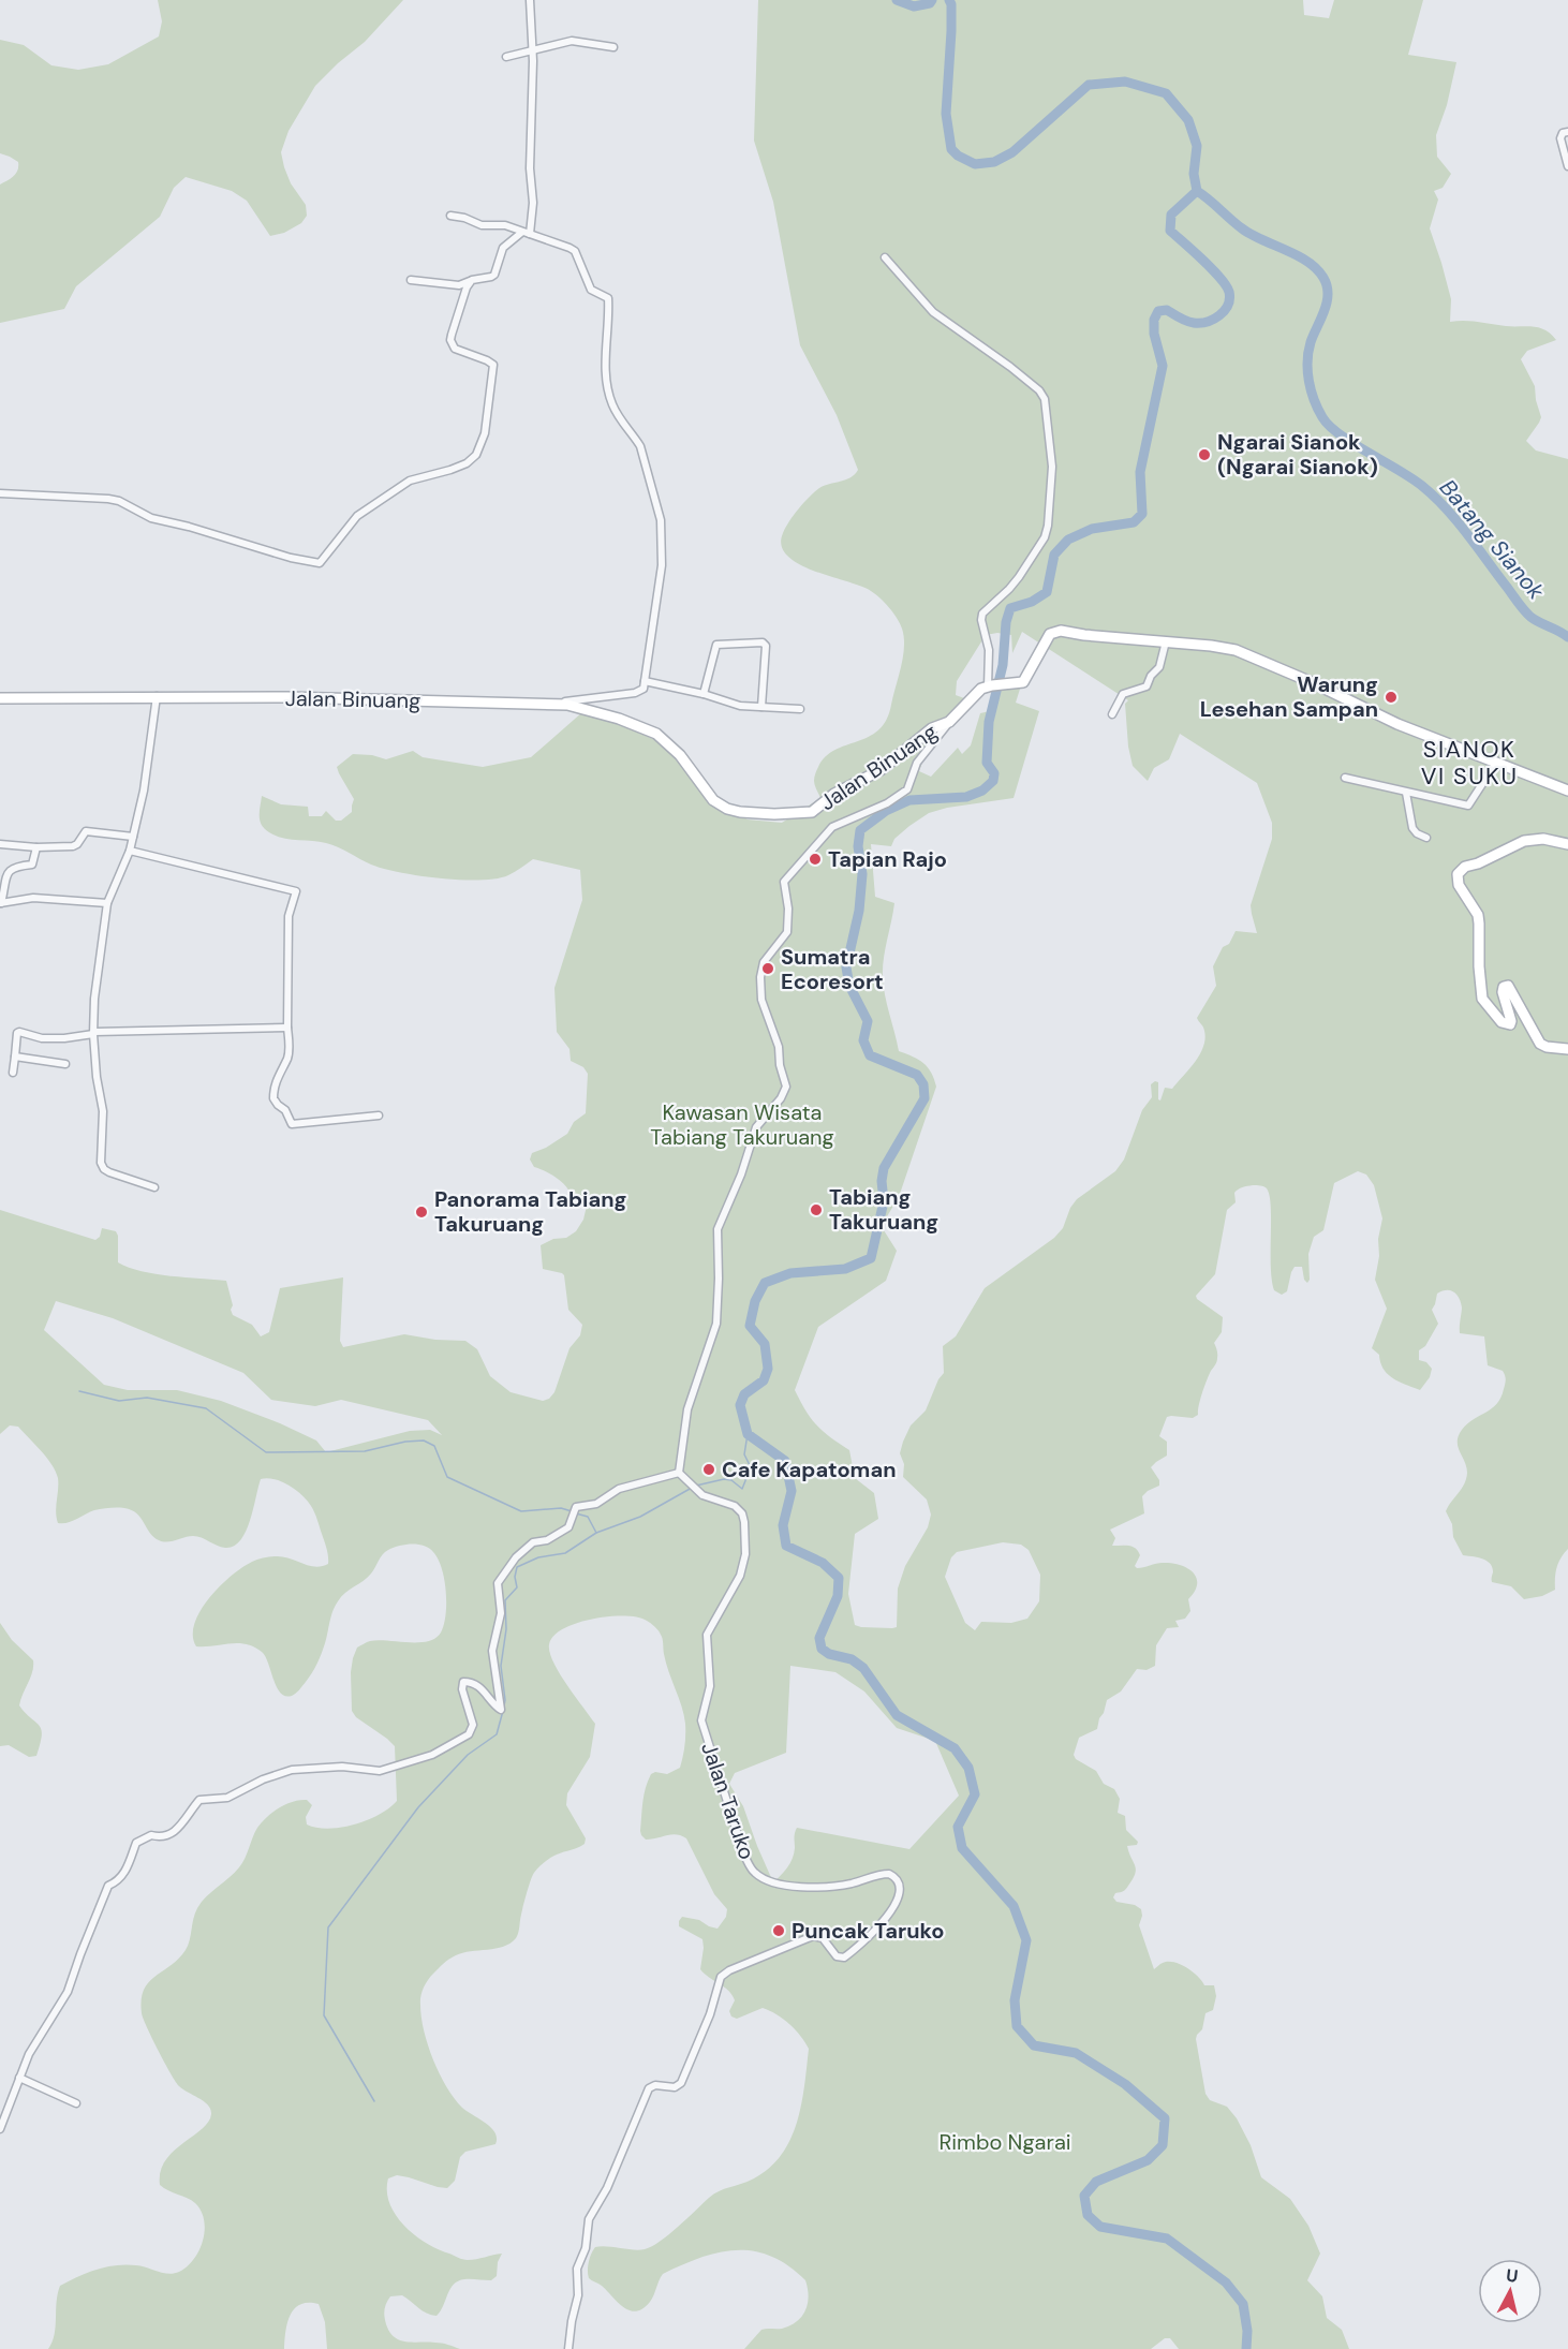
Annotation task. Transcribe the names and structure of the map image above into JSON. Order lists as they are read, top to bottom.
{
  "streets": {
    "main road": ["Jalan Binuang"],
    "street": ["Jalan Taruko"]
  },
  "districts": ["SIANOK VI SUKU"],
  "water": ["Batang Sianok"],
  "parks": ["Kawasan Wisata Tabiang Takuruang", "Rimbo Ngarai"],
  "places": [
    "Ngarai Sianok (Ngarai Sianok)",
    "Warung Lesehan Sampan",
    "Tapian Rajo",
    "Sumatra Ecoresort",
    "Tabiang Takuruang",
    "Panorama Tabiang Takuruang",
    "Cafe Kapatoman",
    "Puncak Taruko"
  ],
  "north": "top"
}
